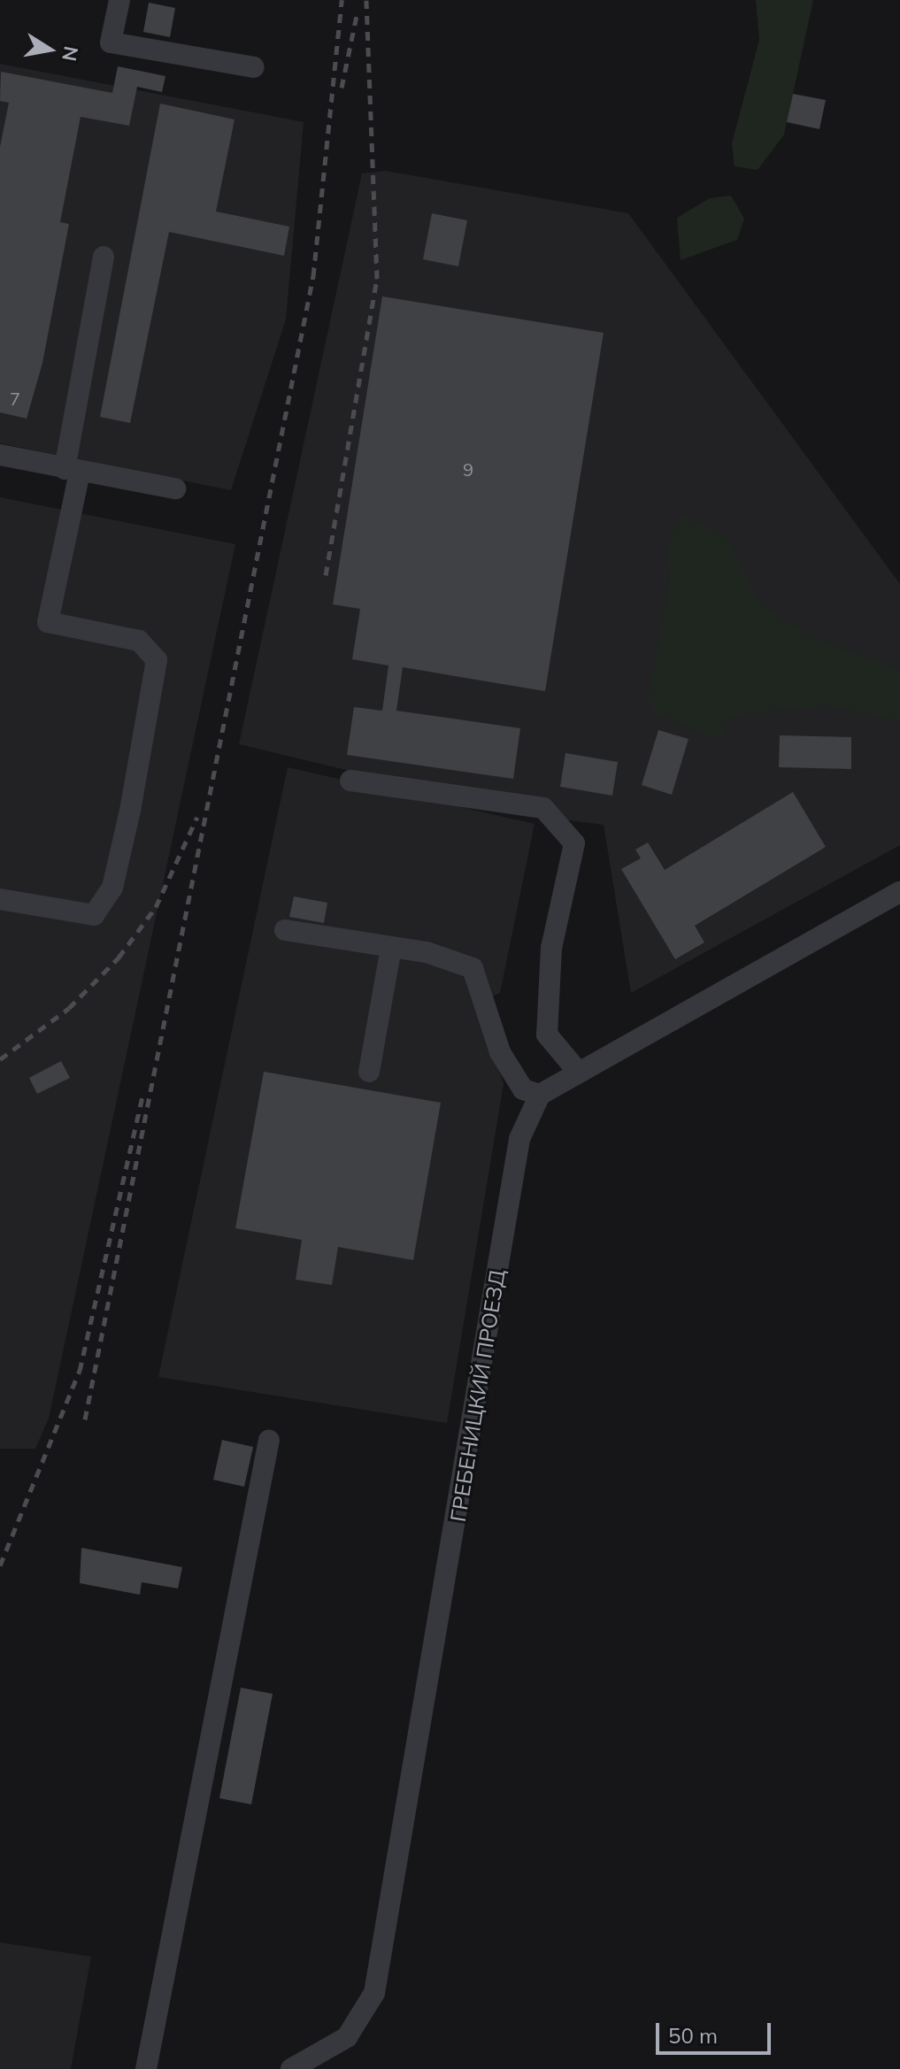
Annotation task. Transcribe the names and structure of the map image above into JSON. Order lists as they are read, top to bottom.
{
  "streets": {
    "street": ["ГРЕБЕНИЦКИЙ ПРОЕЗД"]
  },
  "house_numbers": ["7", "9"],
  "scale_bar": "50 m",
  "north": "right"
}
